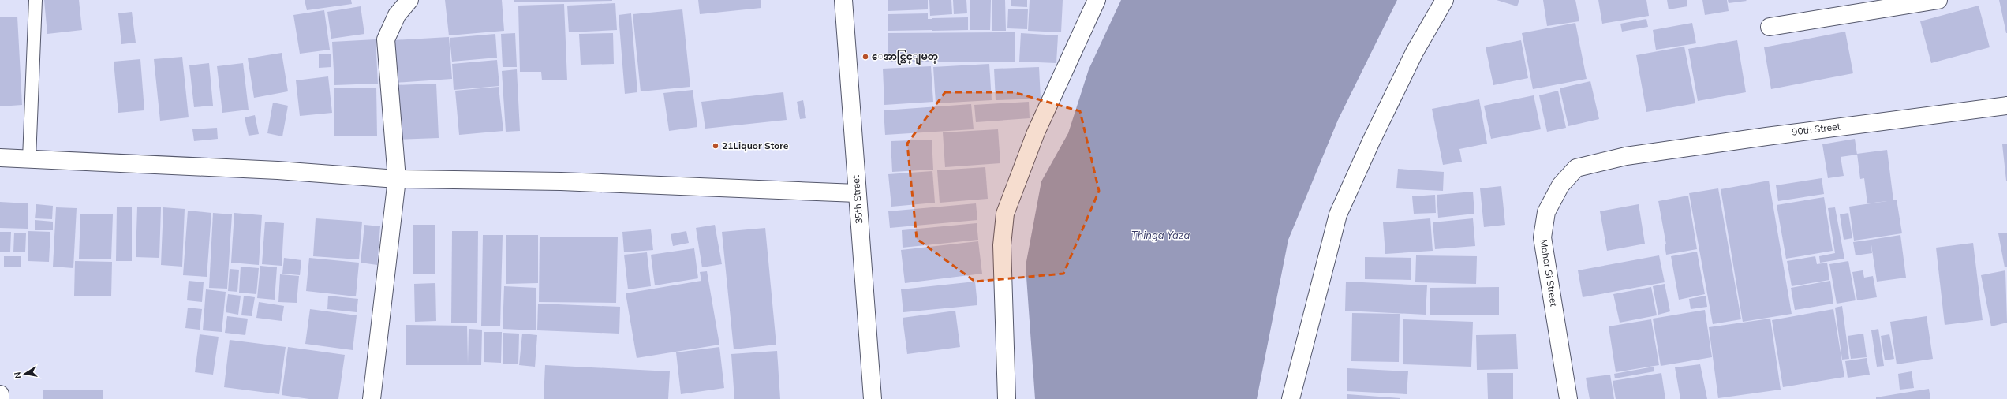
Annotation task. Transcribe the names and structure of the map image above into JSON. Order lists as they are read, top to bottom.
{
  "streets": {
    "street": ["90th Street", "35th Street", "Mahar Si Street"]
  },
  "crossings": [
    ["90th Street", "Mahar Si Street"]
  ],
  "water": ["Thinga Yaza"],
  "places": ["ေအာင္လြင္ျမတ္", "21Liquor Store"],
  "north": "left"
}
